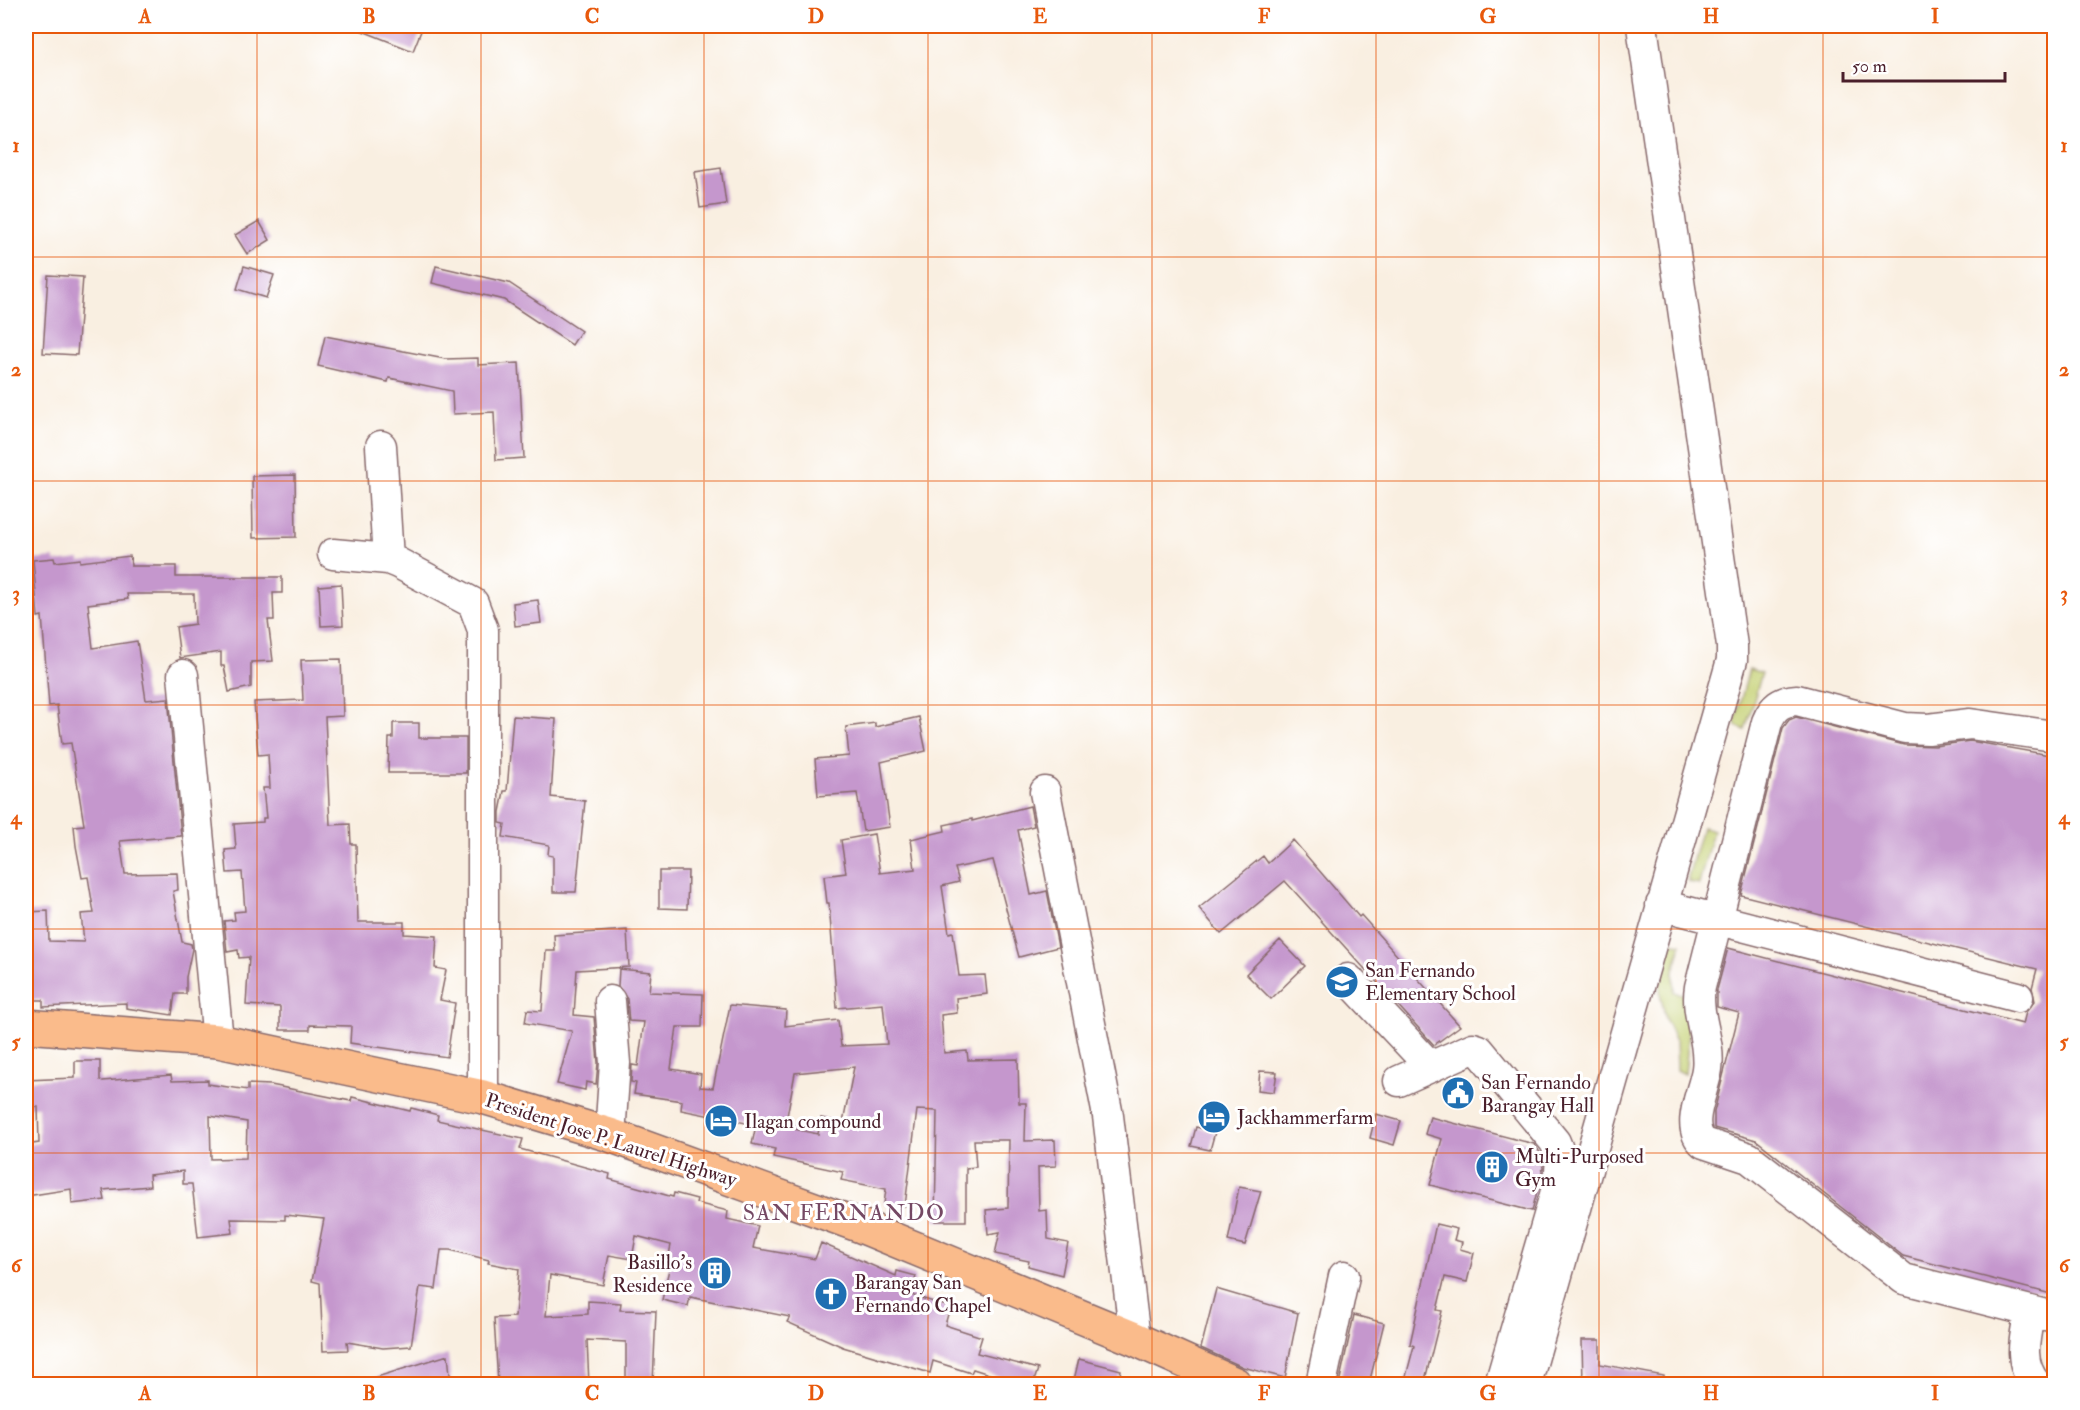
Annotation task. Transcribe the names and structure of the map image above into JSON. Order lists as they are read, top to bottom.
{
  "streets": {
    "highway": ["President Jose P. Laurel Highway"]
  },
  "districts": ["SAN FERNANDO"],
  "places": {
    "school or university": ["San Fernando Elementary School"],
    "public building": ["San Fernando Barangay Hall"],
    "hotel": ["Jackhammerfarm", "Ilagan compound"],
    "building": ["Multi-Purposed Gym", "Basillo's Residence"],
    "church": ["Barangay San Fernando Chapel"]
  },
  "scale_bar": "50 m",
  "grid": {
    "columns": [
      "A",
      "B",
      "C",
      "D",
      "E",
      "F",
      "G",
      "H",
      "I"
    ],
    "rows": [
      "1",
      "2",
      "3",
      "4",
      "5",
      "6"
    ]
  }
}
